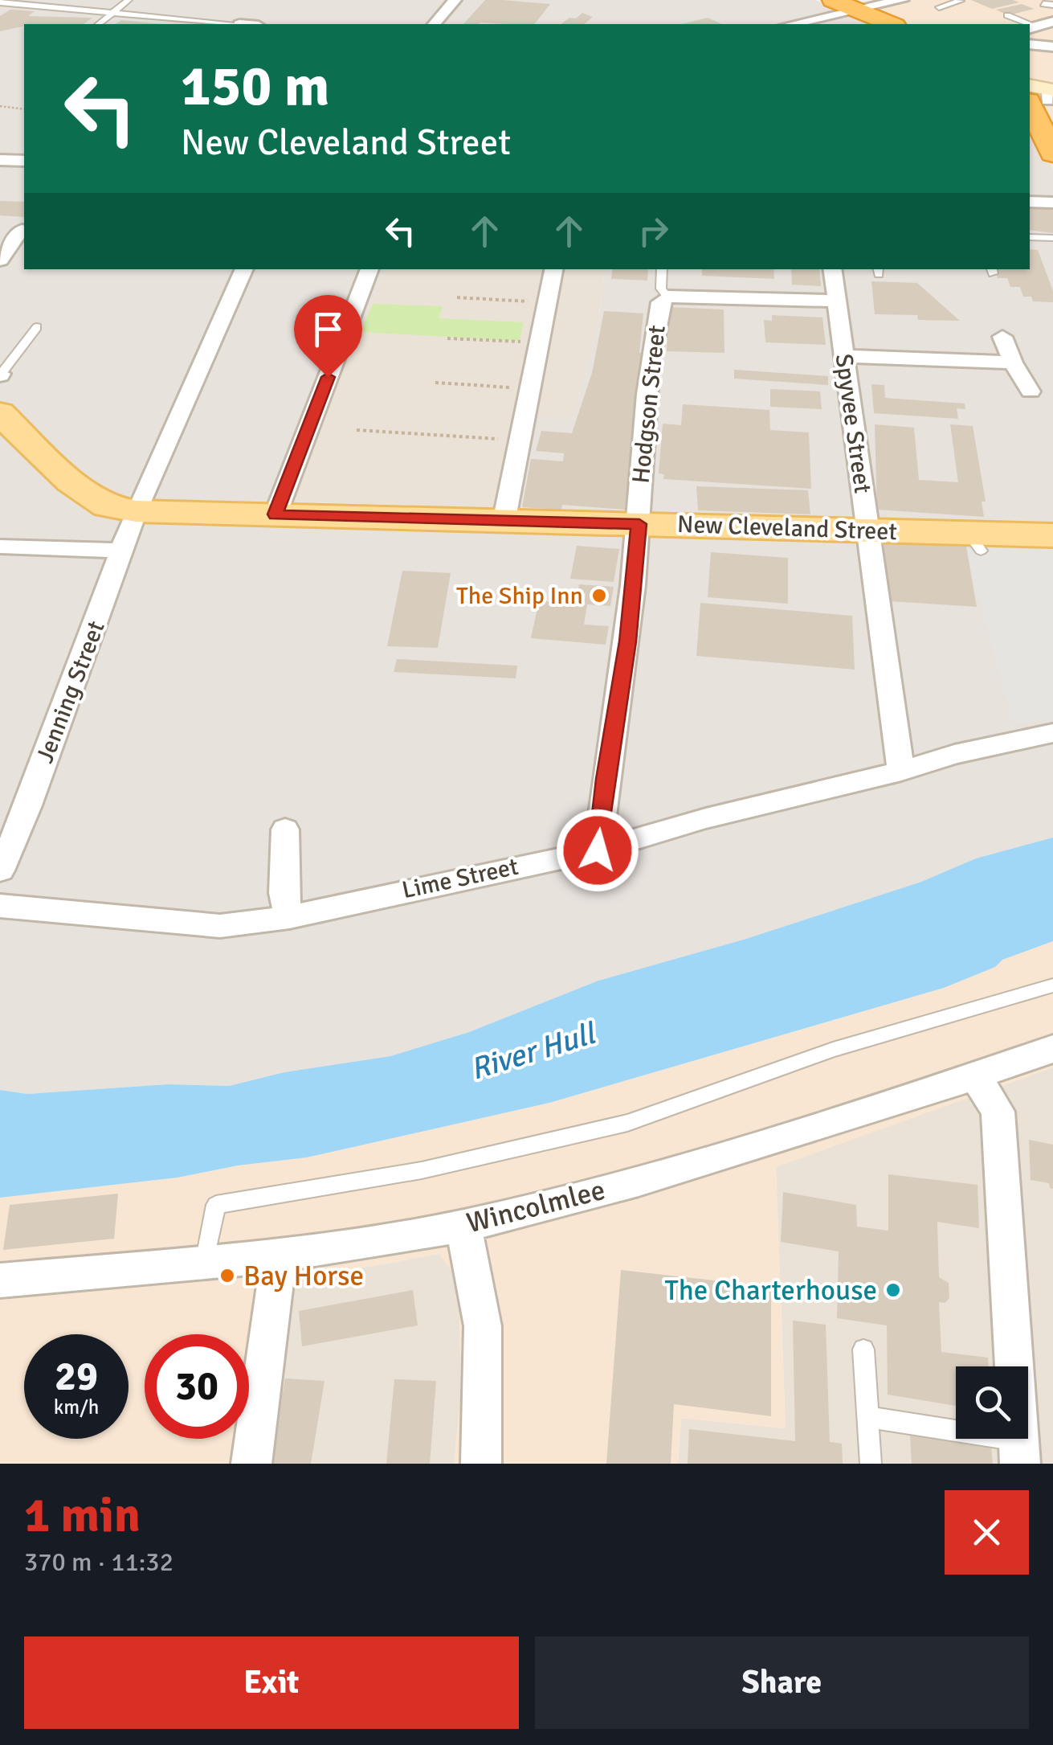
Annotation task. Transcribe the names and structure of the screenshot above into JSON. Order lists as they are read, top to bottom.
{
  "streets": {
    "main road": ["New Cleveland Street"],
    "street": [
      "Hodgson Street",
      "Spyvee Street",
      "Jenning Street",
      "Lime Street",
      "Wincolmlee"
    ]
  },
  "crossings": [
    ["Hodgson Street", "New Cleveland Street"],
    ["Hodgson Street", "Lime Street"],
    ["Spyvee Street", "New Cleveland Street"],
    ["Spyvee Street", "Lime Street"],
    ["New Cleveland Street", "Jenning Street"]
  ],
  "water": ["River Hull"],
  "places": ["The Ship Inn", "Bay Horse", "The Charterhouse"],
  "page": {
    "turn": ["150 m", "New Cleveland Street"],
    "speed": "29 km/h",
    "limit": "30",
    "heading": ["1 min", "370 m · 11:32"],
    "buttons": ["Exit", "Share"]
  }
}
